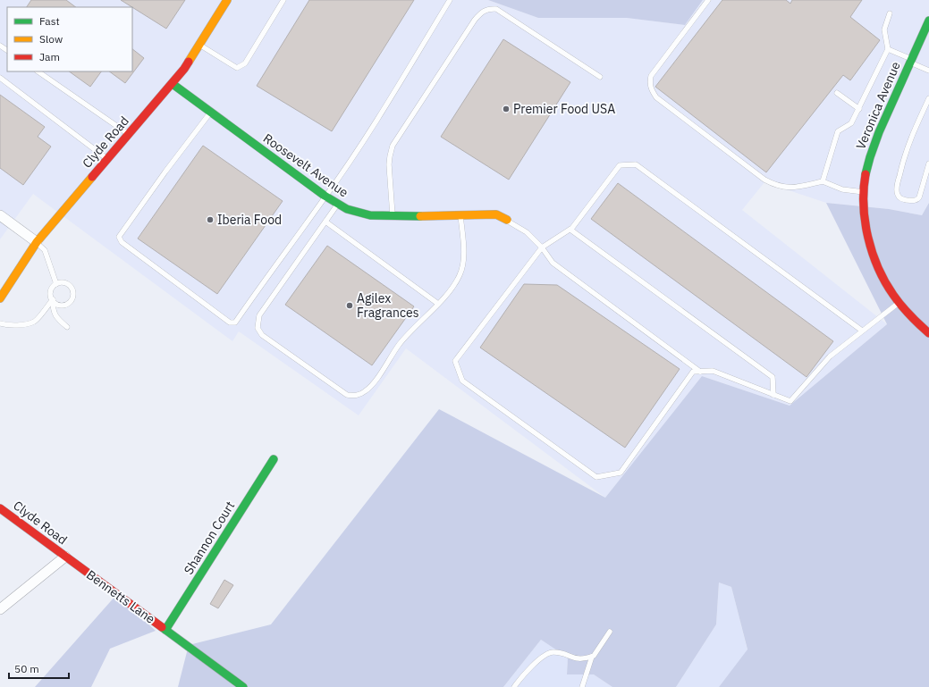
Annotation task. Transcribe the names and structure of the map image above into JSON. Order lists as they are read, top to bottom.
{
  "streets": {
    "street": [
      "Veronica Avenue",
      "Clyde Road",
      "Roosevelt Avenue",
      "Shannon Court",
      "Bennetts Lane"
    ]
  },
  "crossings": [
    ["Clyde Road", "Roosevelt Avenue"],
    ["Clyde Road", "Bennetts Lane"],
    ["Shannon Court", "Bennetts Lane"]
  ],
  "places": ["Premier Food USA", "Iberia Food", "Agilex Fragrances"],
  "legend": ["Fast", "Slow", "Jam"],
  "scale_bar": "50 m"
}
